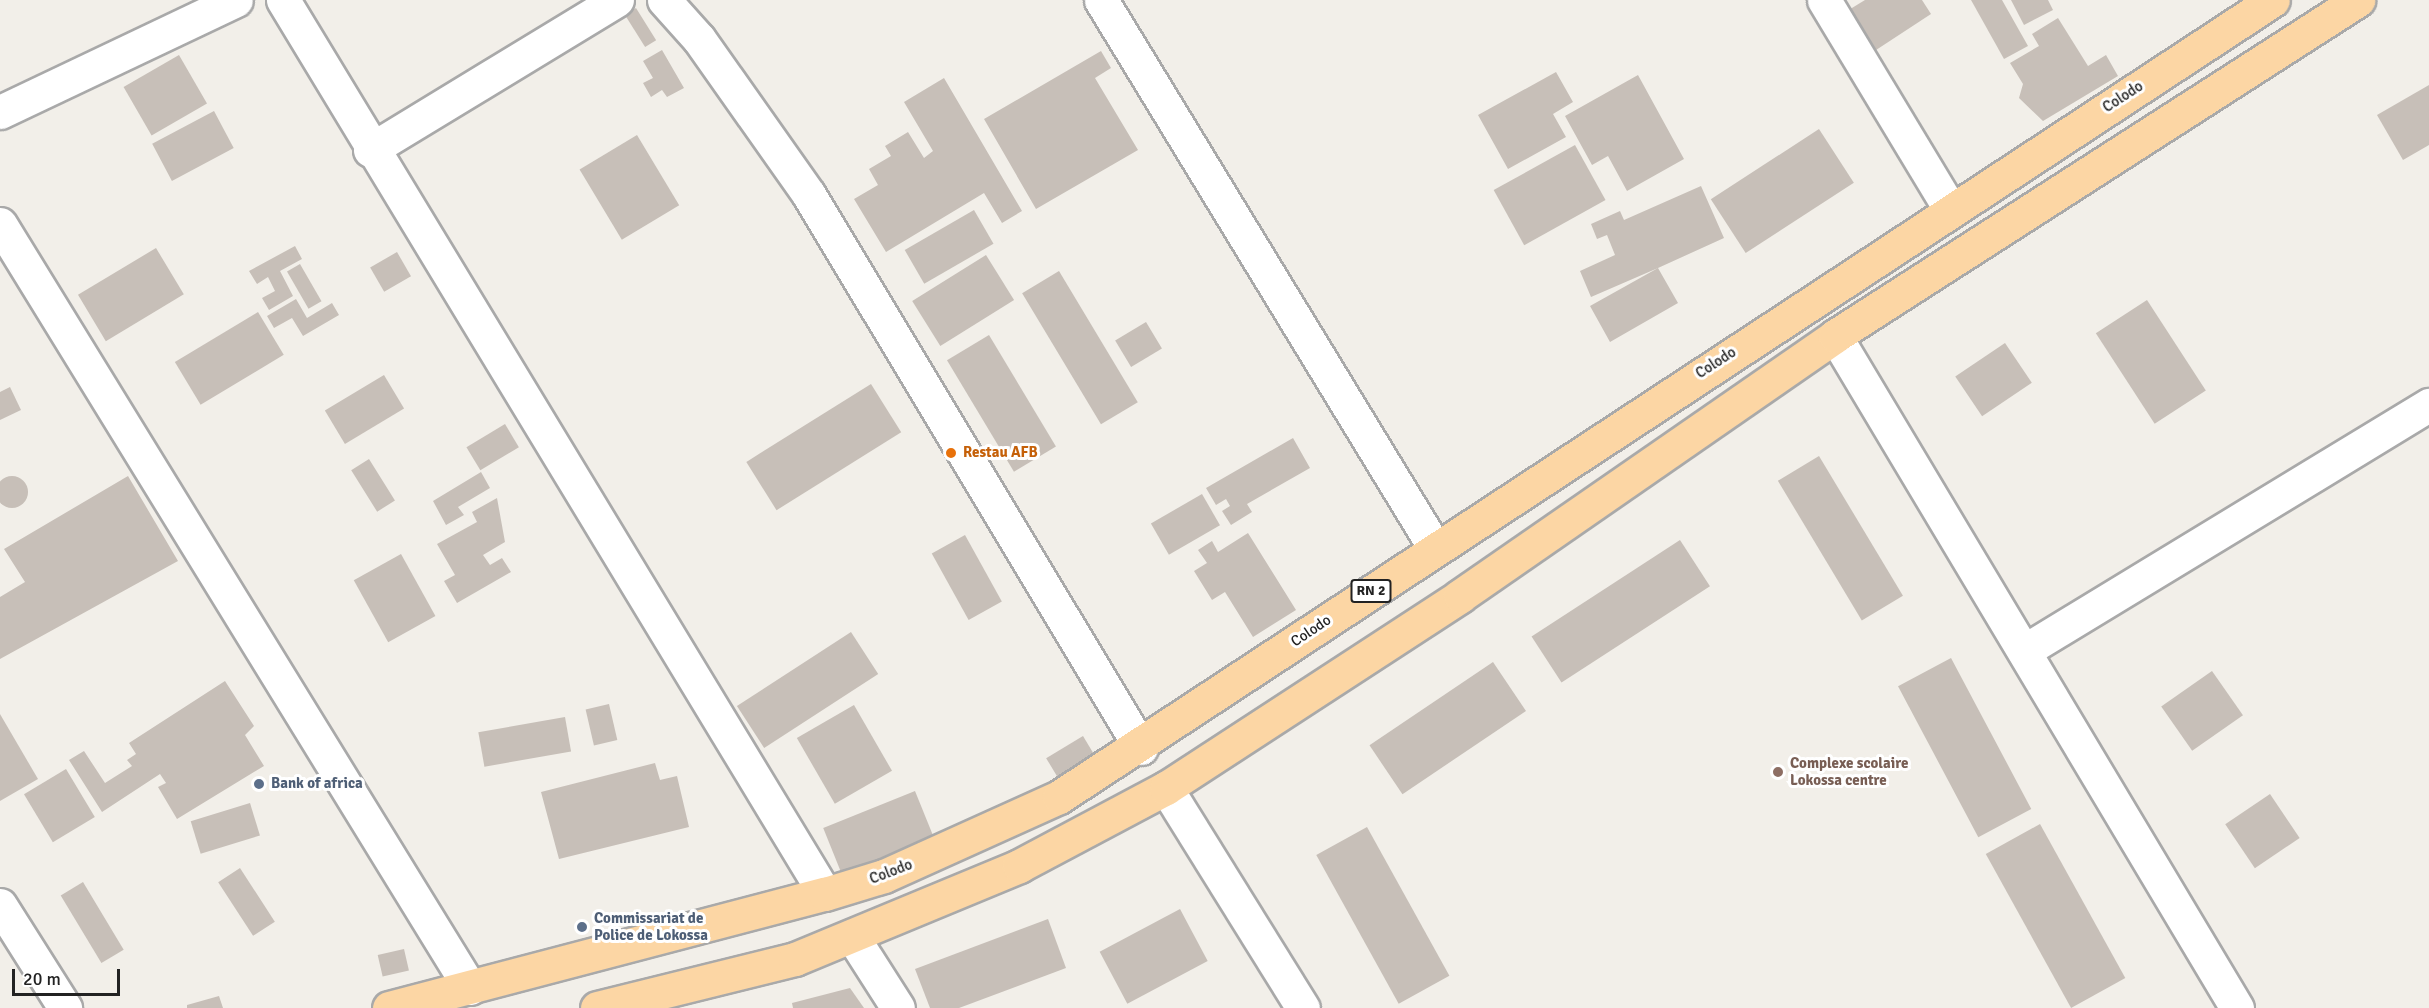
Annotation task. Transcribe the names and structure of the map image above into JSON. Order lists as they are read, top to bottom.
{
  "streets": {
    "main road": ["Colodo", "RN 2"]
  },
  "places": [
    "Restau AFB",
    "Complexe scolaire Lokossa centre",
    "Bank of africa",
    "Commissariat de Police de Lokossa"
  ],
  "scale_bar": "20 m"
}
